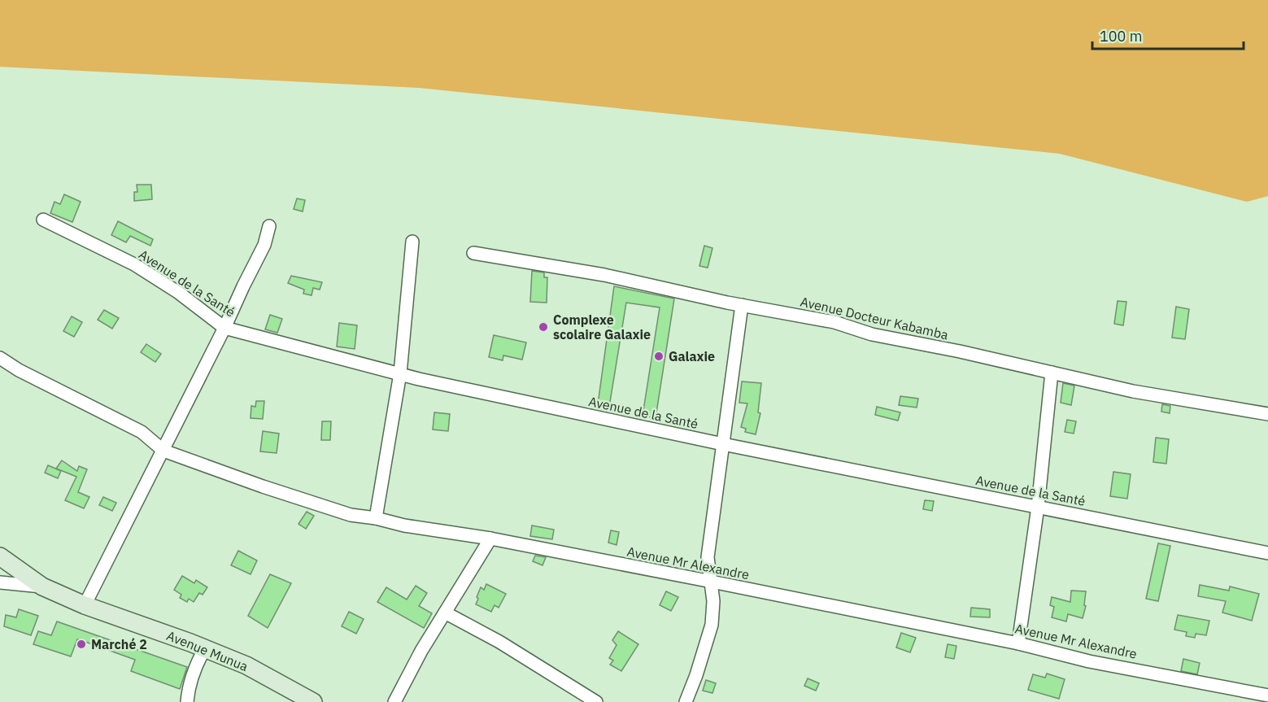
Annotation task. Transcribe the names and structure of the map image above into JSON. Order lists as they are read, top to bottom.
{
  "streets": {
    "main road": ["Avenue Munua"],
    "street": ["Avenue de la Santé", "Avenue Docteur Kabamba", "Avenue Mr Alexandre"]
  },
  "places": ["Complexe scolaire Galaxie", "Galaxie", "Marché 2"],
  "scale_bar": "100 m"
}
